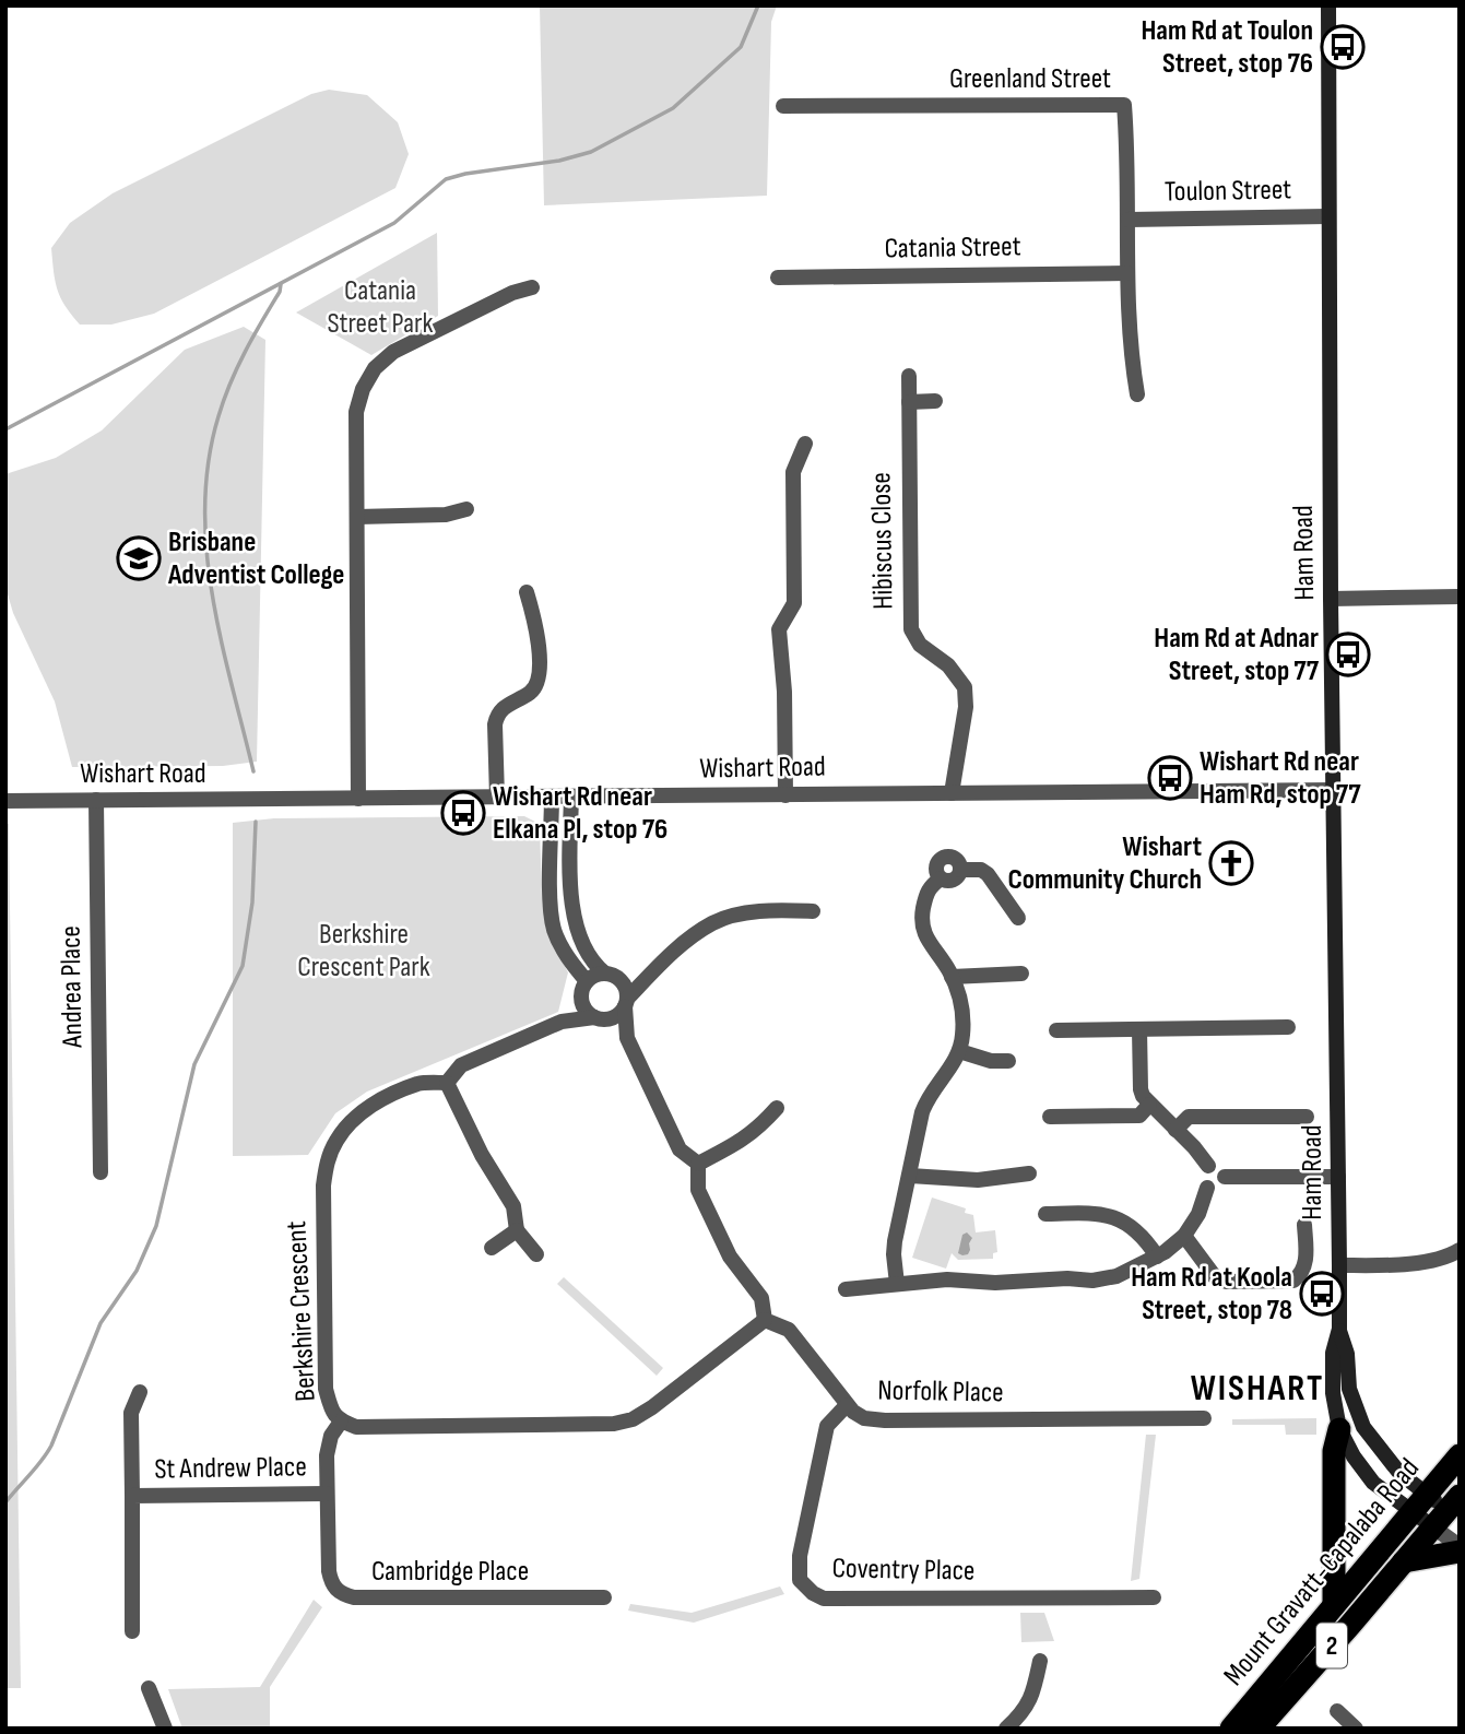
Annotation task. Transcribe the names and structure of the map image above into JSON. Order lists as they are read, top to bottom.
{
  "streets": {
    "highway": ["Mount Gravatt-Capalaba Road", "2"],
    "street": [
      "Greenland Street",
      "Toulon Street",
      "Catania Street",
      "Hibiscus Close",
      "Ham Road",
      "Wishart Road",
      "Andrea Place",
      "Berkshire Crescent",
      "Norfolk Place",
      "St Andrew Place",
      "Coventry Place",
      "Cambridge Place"
    ]
  },
  "crossings": [
    ["Greenland Street", "Toulon Street"],
    ["Greenland Street", "Catania Street"],
    ["Toulon Street", "Ham Road"],
    ["Hibiscus Close", "Wishart Road"],
    ["Ham Road", "Wishart Road"],
    ["Ham Road", "Mount Gravatt-Capalaba Road"],
    ["Wishart Road", "Andrea Place"],
    ["Berkshire Crescent", "Norfolk Place"],
    ["Berkshire Crescent", "Cambridge Place"],
    ["Norfolk Place", "Coventry Place"],
    ["St Andrew Place", "Cambridge Place"]
  ],
  "districts": ["WISHART"],
  "parks": ["Catania Street Park", "Berkshire Crescent Park"],
  "places": {
    "bus stop": [
      "Ham Rd at Toulon Street, stop 76",
      "Ham Rd at Adnar Street, stop 77",
      "Wishart Rd near Ham Rd, stop 77",
      "Wishart Rd near Elkana Pl, stop 76",
      "Ham Rd at Koola Street, stop 78"
    ],
    "school or university": ["Brisbane Adventist College"],
    "church": ["Wishart Community Church"]
  }
}
